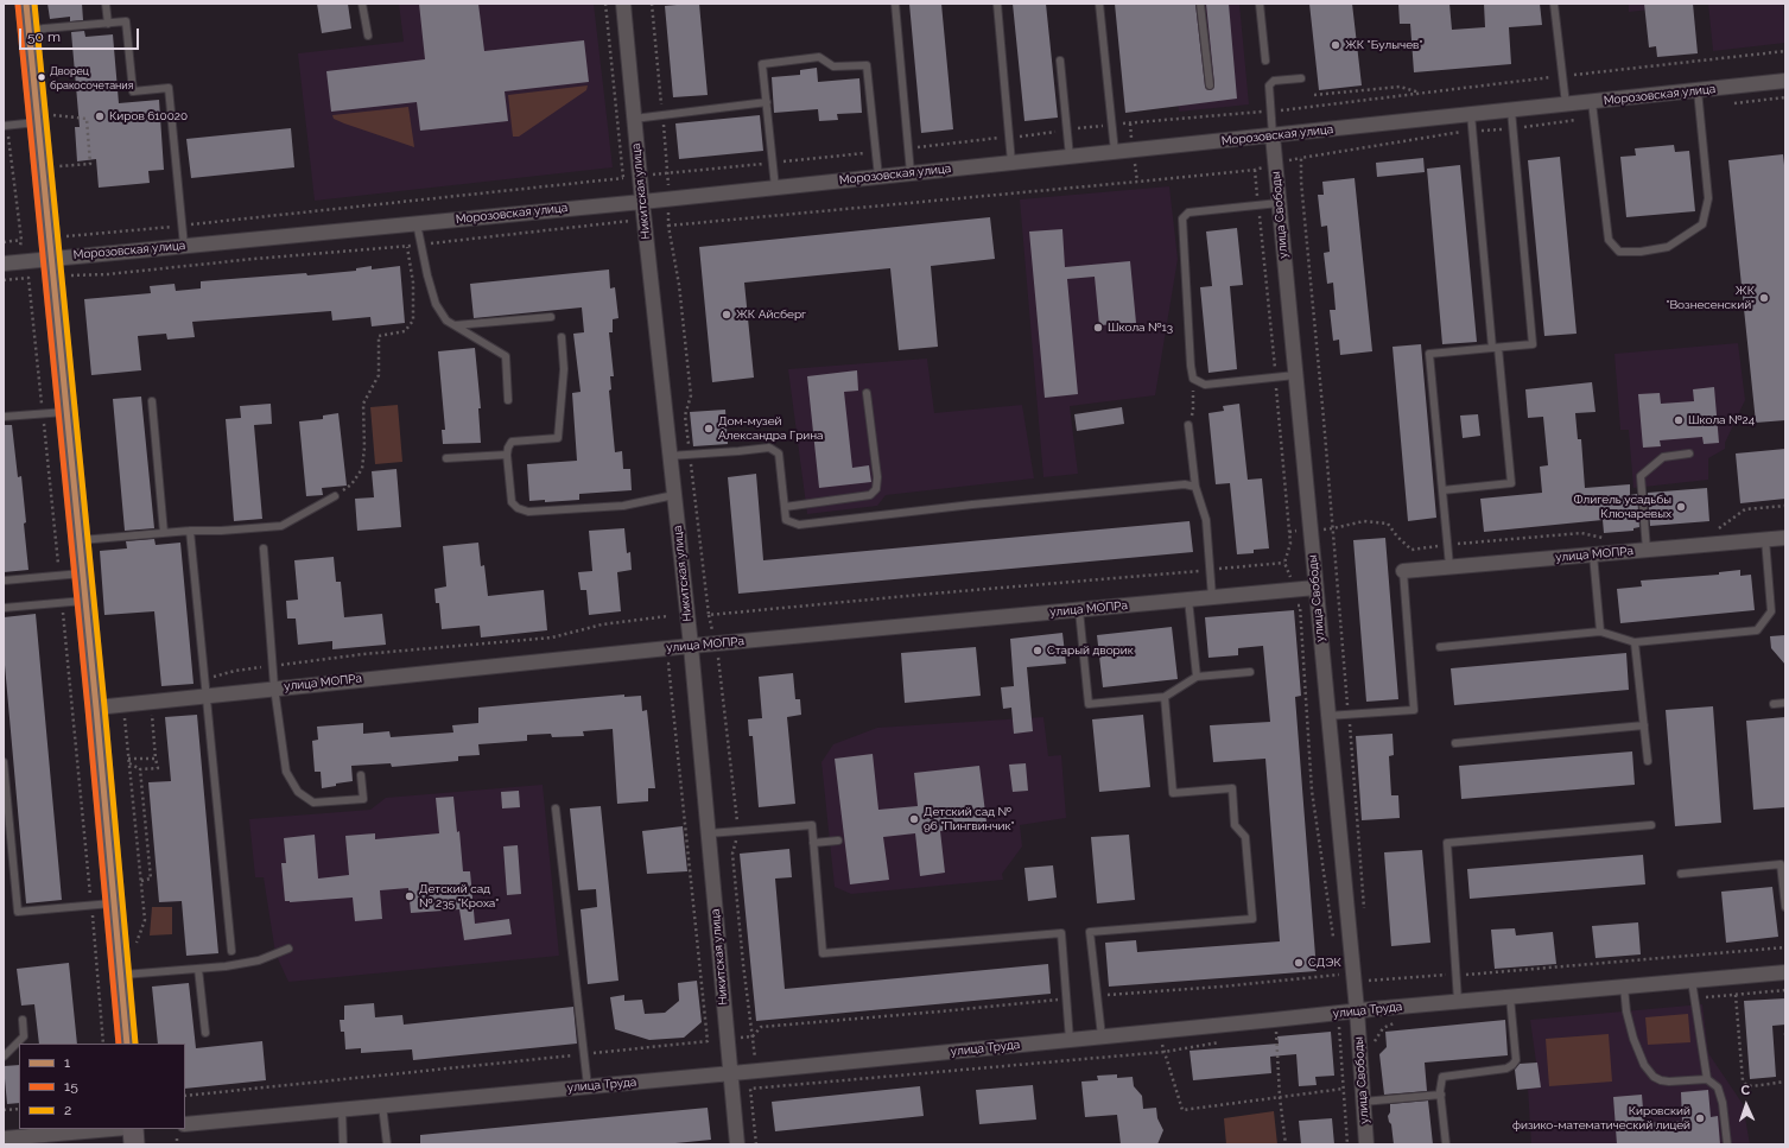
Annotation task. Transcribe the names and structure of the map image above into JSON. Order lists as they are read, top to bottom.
{
  "streets": {
    "street": [
      "Морозовская улица",
      "Никитская улица",
      "улица Свободы",
      "улица МОПРа",
      "улица Труда"
    ]
  },
  "crossings": [
    ["Морозовская улица", "Никитская улица"],
    ["Морозовская улица", "улица Свободы"],
    ["Никитская улица", "улица МОПРа"],
    ["Никитская улица", "улица Труда"],
    ["улица Свободы", "улица МОПРа"],
    ["улица Свободы", "улица Труда"]
  ],
  "places": [
    "ЖК \"Булычев\"",
    "Дворец бракосочетания",
    "Киров 610020",
    "ЖК \"Вознесенский\"",
    "ЖК Айсберг",
    "Школа №13",
    "Школа №24",
    "Дом-музей Александра Грина",
    "Флигель усадьбы Ключаревых",
    "Старый дворик",
    "Детский сад № 96 \"Пингвинчик\"",
    "Детский сад № 235 \"Кроха\"",
    "СДЭК",
    "Кировский физико-математический лицей"
  ],
  "lines": ["transit line 1", "transit line 2", "transit line 15"],
  "legend": ["1", "15", "2"],
  "scale_bar": "50 m",
  "north": "top"
}
